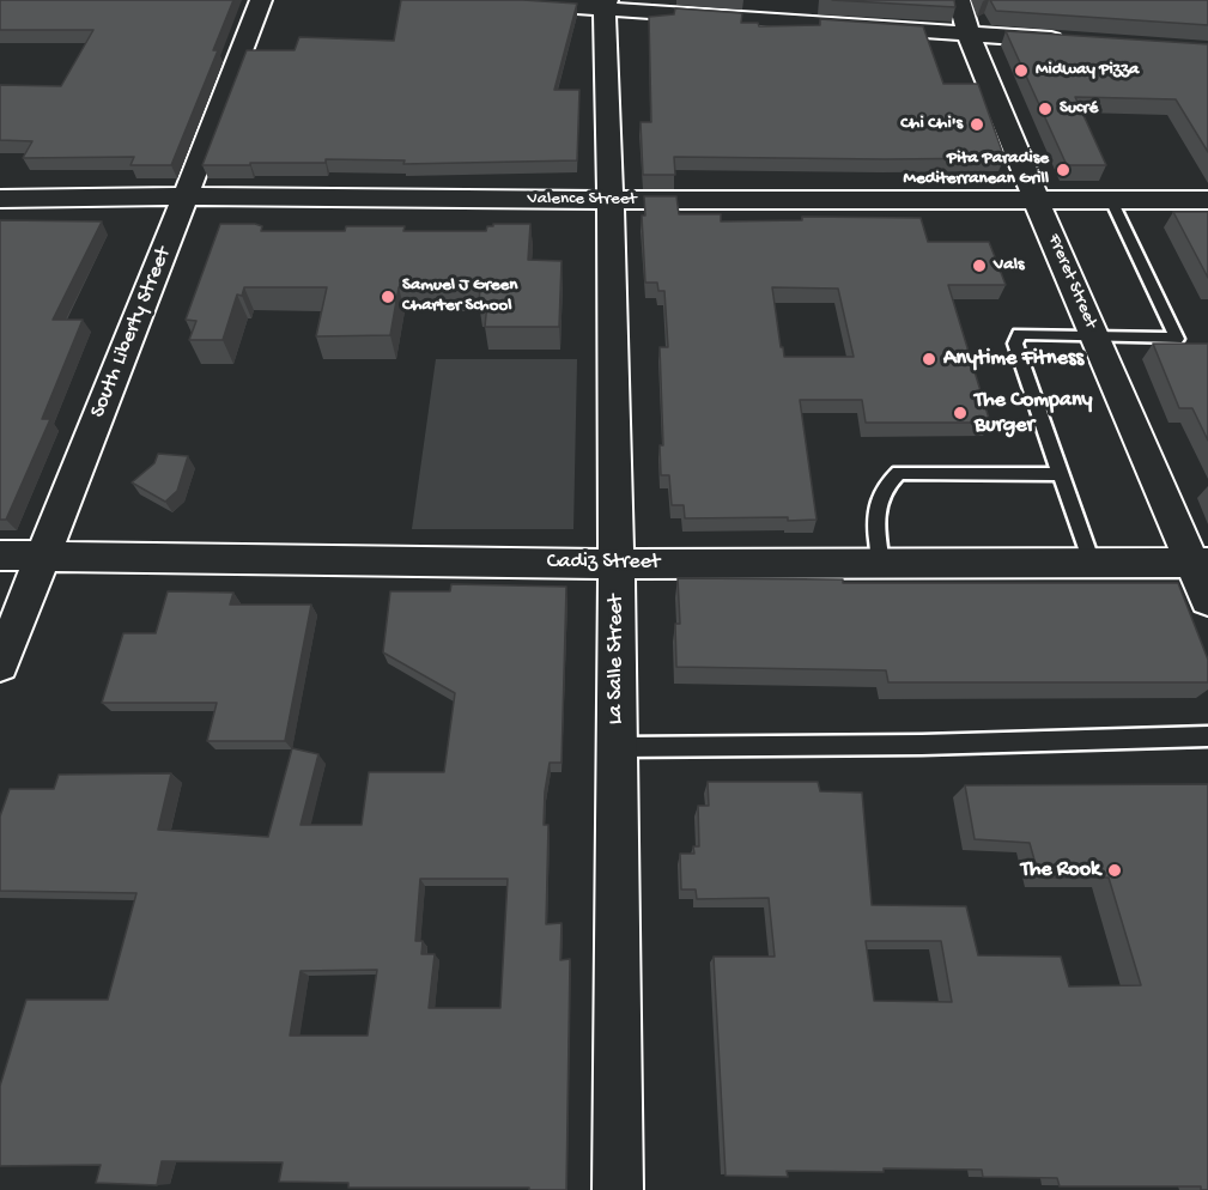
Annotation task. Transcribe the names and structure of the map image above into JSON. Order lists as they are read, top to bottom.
{
  "streets": {
    "street": [
      "Valence Street",
      "Freret Street",
      "South Liberty Street",
      "Cadiz Street",
      "La Salle Street"
    ]
  },
  "crossings": [
    ["Valence Street", "Freret Street"],
    ["Valence Street", "South Liberty Street"],
    ["Valence Street", "La Salle Street"],
    ["Freret Street", "Cadiz Street"],
    ["South Liberty Street", "Cadiz Street"],
    ["Cadiz Street", "La Salle Street"]
  ],
  "places": [
    "Midway Pizza",
    "Sucré",
    "Chi Chi's",
    "Pita Paradise Mediterranean Grill",
    "Vals",
    "Samuel J Green Charter School",
    "Anytime Fitness",
    "The Company Burger",
    "The Rook"
  ]
}
